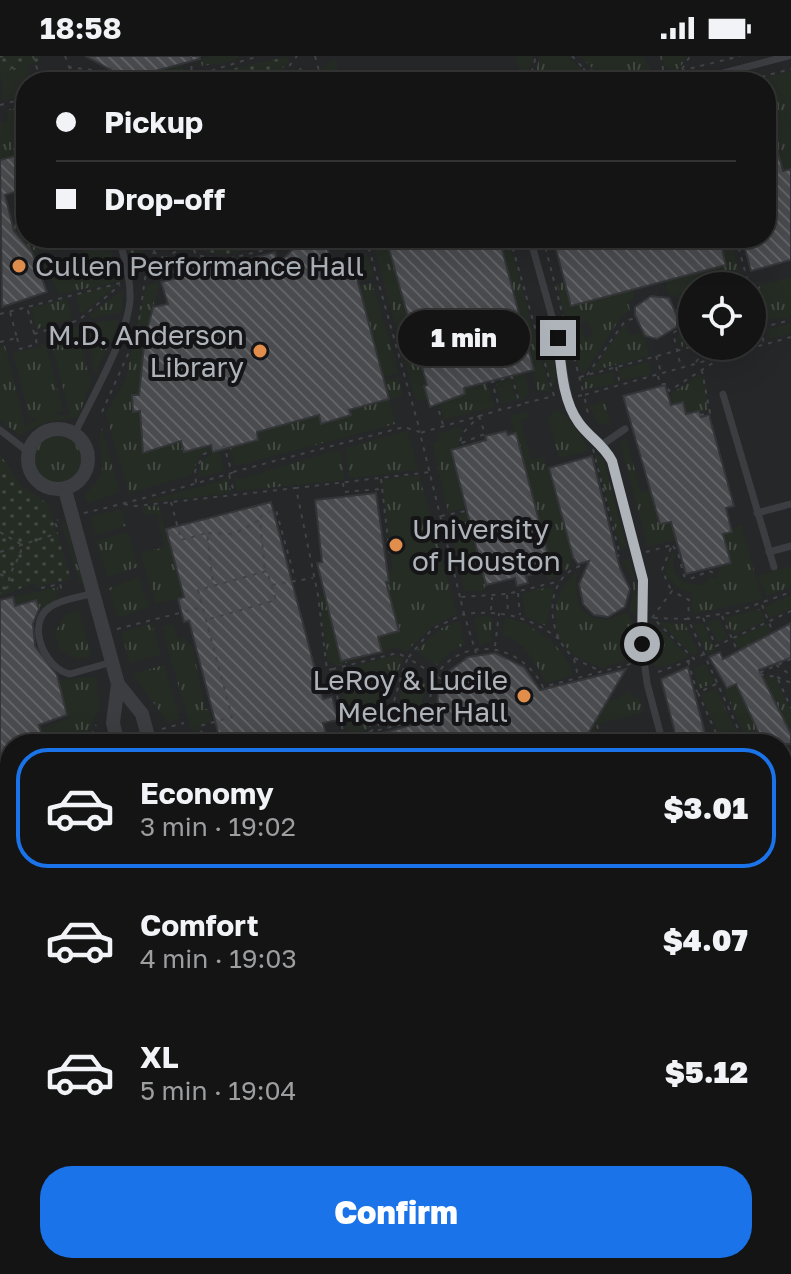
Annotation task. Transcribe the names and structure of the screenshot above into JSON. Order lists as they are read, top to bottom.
{
  "places": [
    "Cullen Performance Hall",
    "M.D. Anderson Library",
    "University of Houston",
    "LeRoy & Lucile Melcher Hall"
  ],
  "page": {
    "status": "18:58",
    "banner": ["Pickup", "Drop-off"],
    "bubble": "1 min",
    "list": [
      {
        "name": "Economy",
        "note": "3 min · 19:02",
        "value": "$3.01"
      },
      {
        "name": "Comfort",
        "note": "4 min · 19:03",
        "value": "$4.07"
      },
      {
        "name": "XL",
        "note": "5 min · 19:04",
        "value": "$5.12"
      }
    ],
    "buttons": "Confirm"
  }
}
